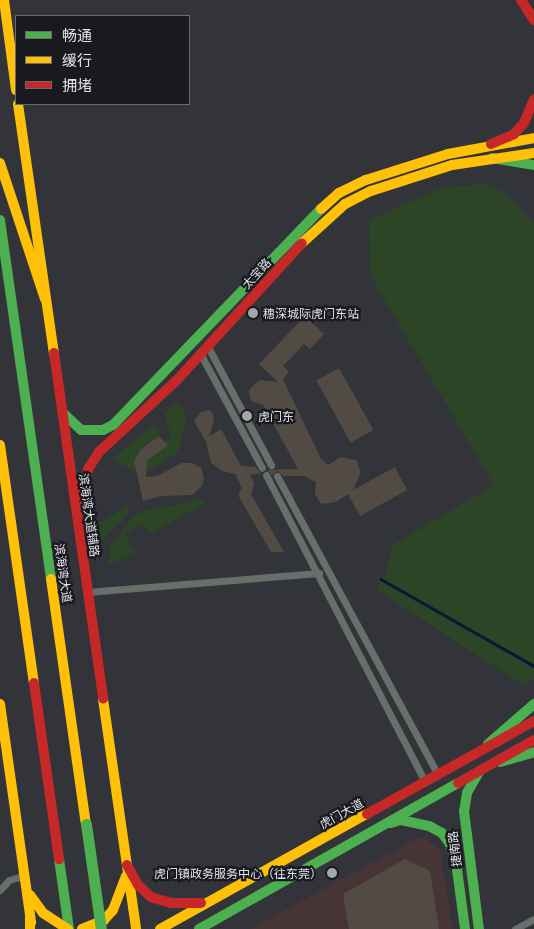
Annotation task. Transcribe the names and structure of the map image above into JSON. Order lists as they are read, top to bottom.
{
  "streets": {
    "main road": [
      "太宝路",
      "滨海湾大道辅路",
      "滨海湾大道",
      "虎门大道",
      "捷南路"
    ]
  },
  "crossings": [
    ["太宝路", "滨海湾大道辅路"]
  ],
  "places": ["穗深城际虎门东站", "虎门东", "虎门镇政务服务中心（往东莞）"],
  "legend": ["畅通", "缓行", "拥堵"]
}
